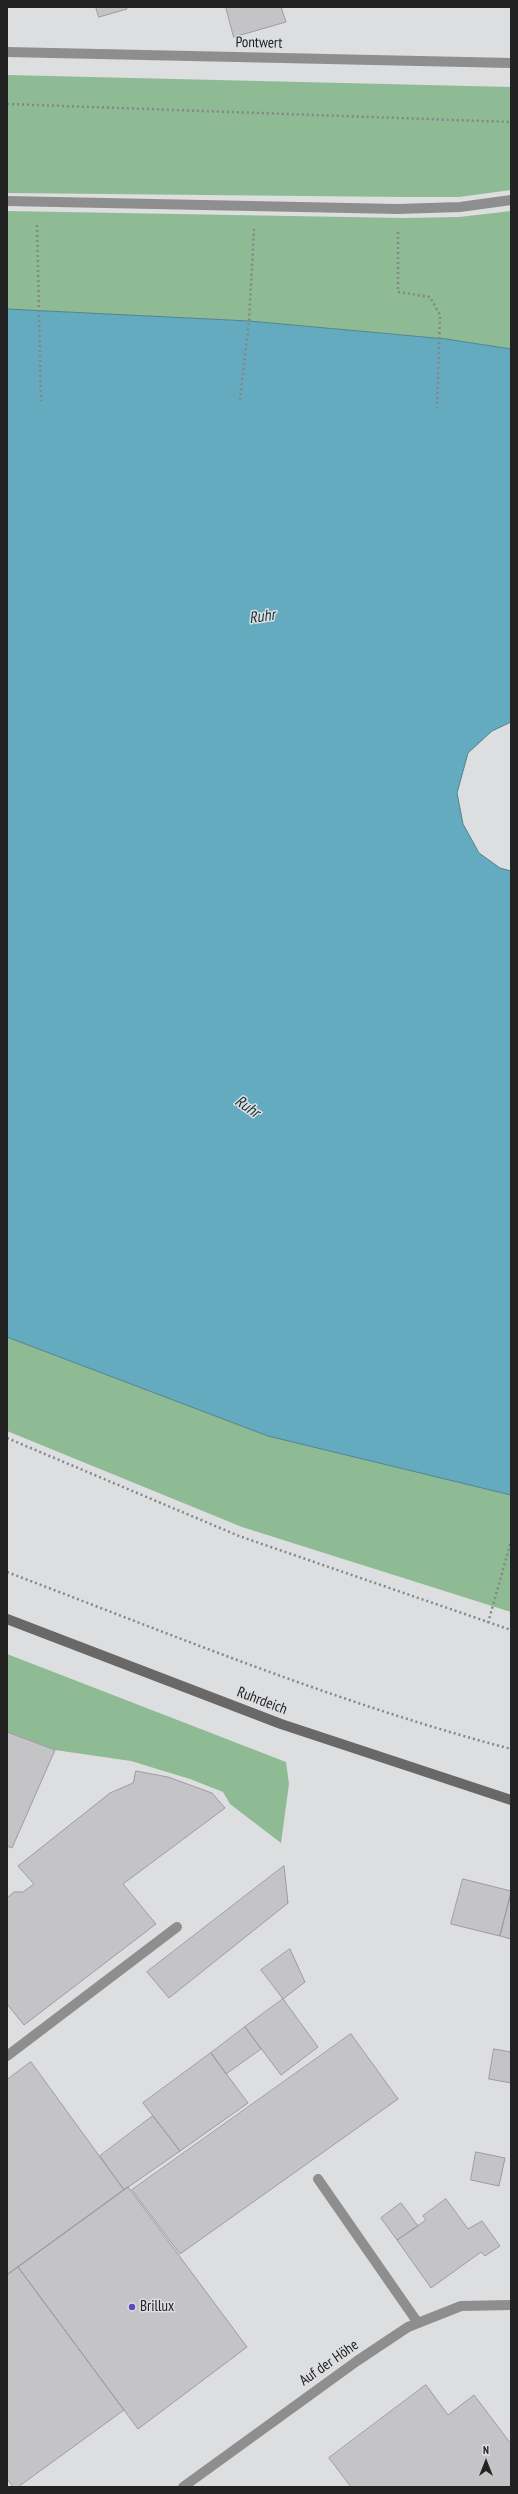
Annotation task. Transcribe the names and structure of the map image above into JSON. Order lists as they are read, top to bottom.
{
  "streets": {
    "main road": ["Ruhrdeich"],
    "street": ["Pontwert", "Auf der Höhe"]
  },
  "water": ["Ruhr"],
  "places": ["Brillux"],
  "north": "top"
}
